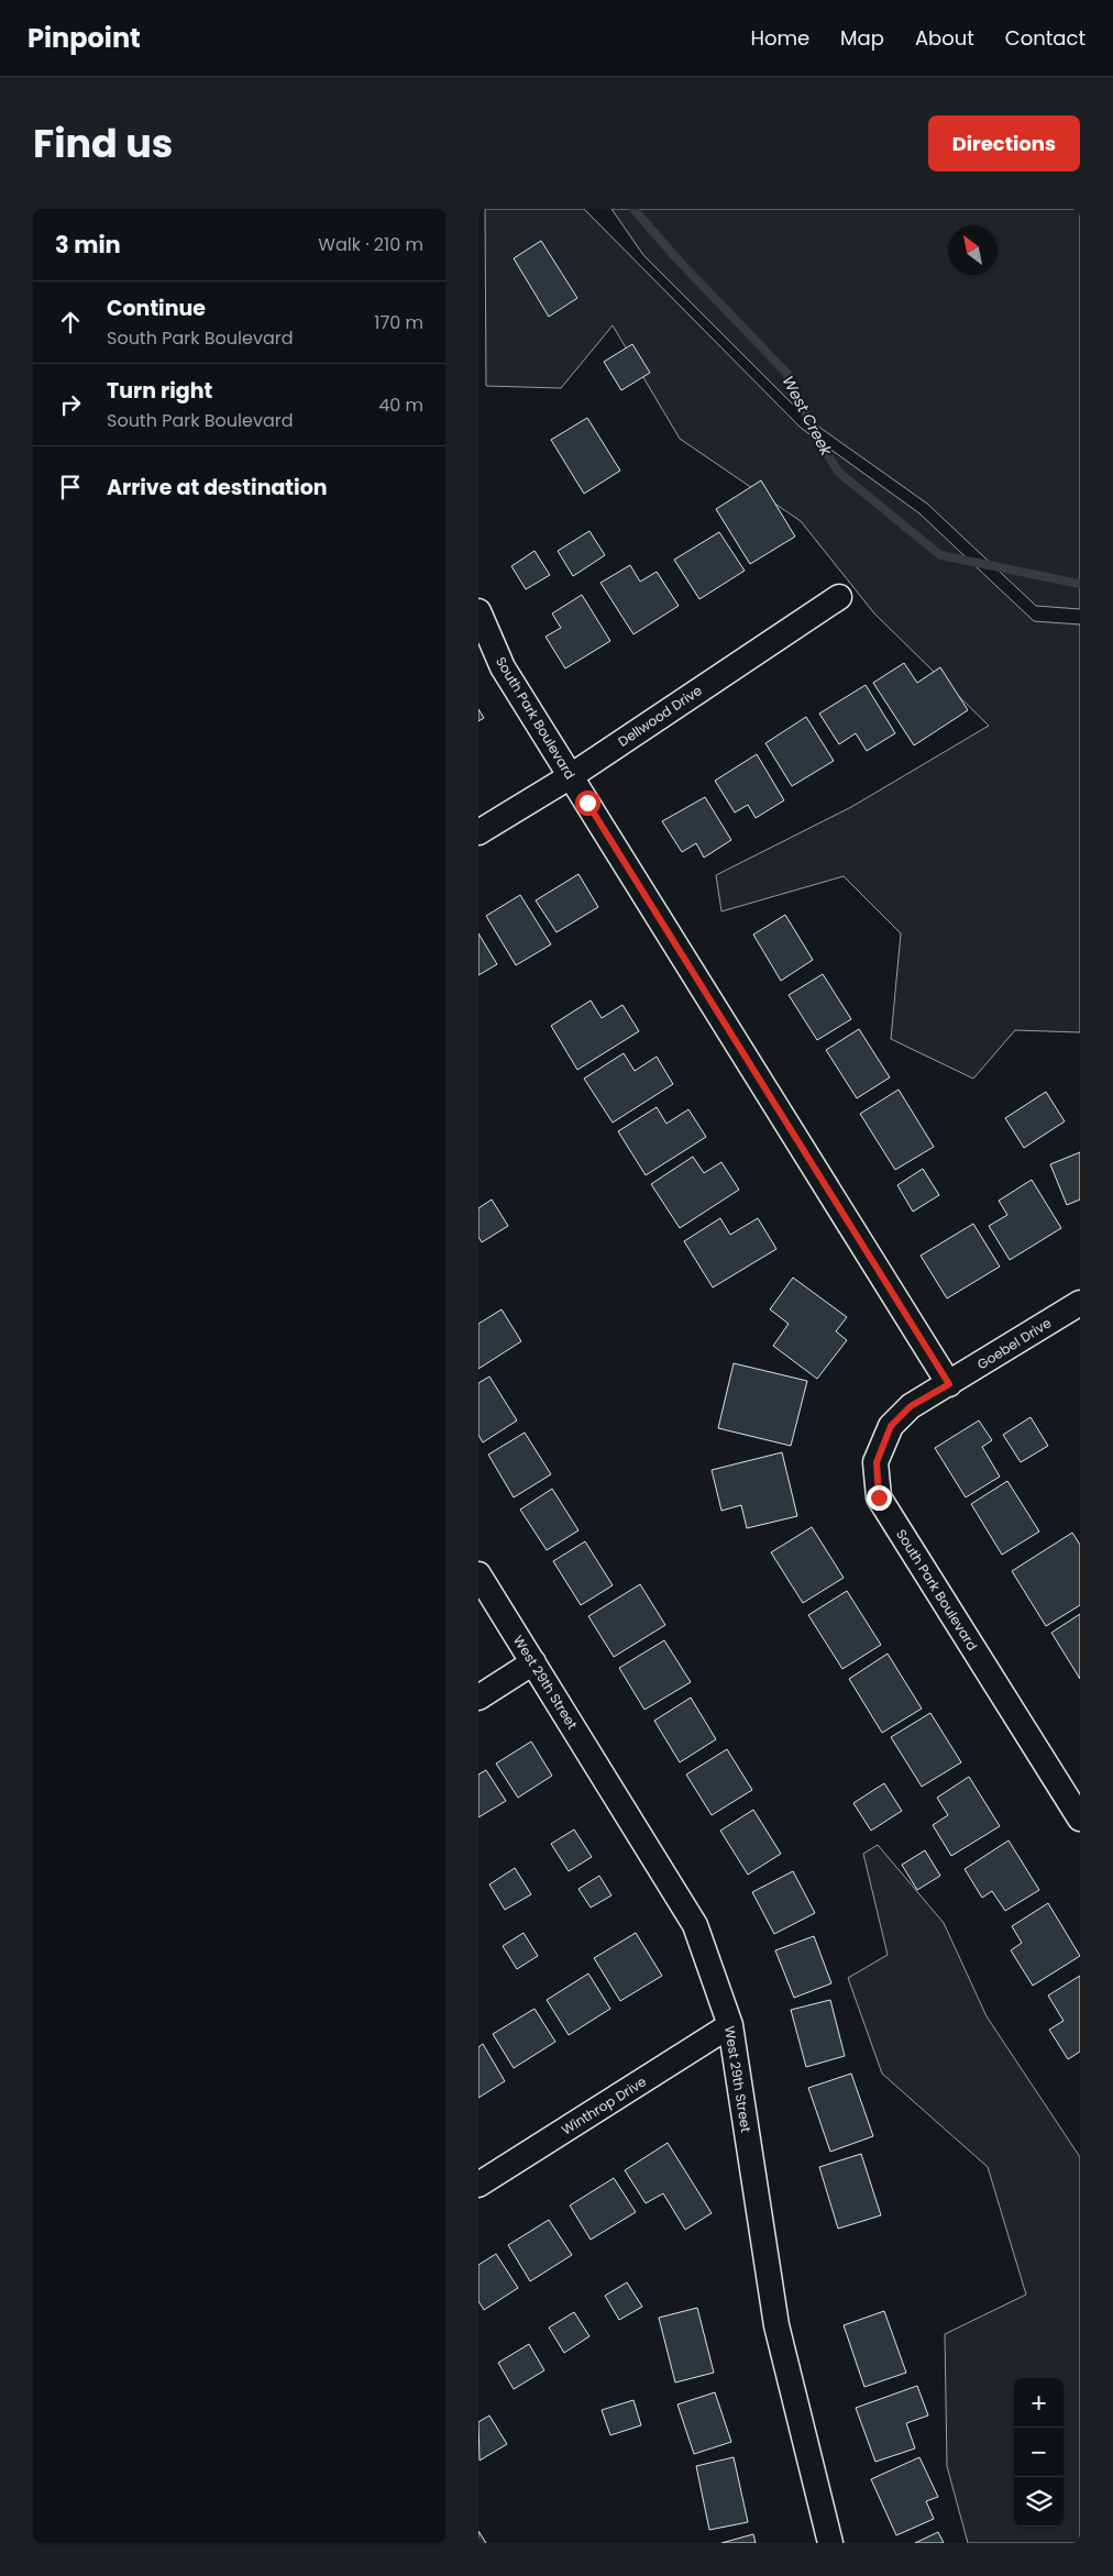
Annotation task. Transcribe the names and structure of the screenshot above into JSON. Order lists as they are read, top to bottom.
{
  "streets": {
    "street": [
      "Dellwood Drive",
      "South Park Boulevard",
      "Goebel Drive",
      "West 29th Street",
      "Winthrop Drive"
    ]
  },
  "crossings": [
    ["Dellwood Drive", "South Park Boulevard"],
    ["South Park Boulevard", "Goebel Drive"],
    ["West 29th Street", "Winthrop Drive"]
  ],
  "water": ["West Creek"],
  "north": "top left",
  "page": {
    "header": "Pinpoint",
    "nav": [
      "Home",
      "Map",
      "About",
      "Contact"
    ],
    "title": "Find us",
    "buttons": "Directions",
    "heading": ["3 min", "Walk · 210 m"],
    "list": [
      ["Continue", "South Park Boulevard", "170 m"],
      ["Turn right", "South Park Boulevard", "40 m"],
      "Arrive at destination"
    ],
    "map_buttons": ["+", "−"]
  }
}
